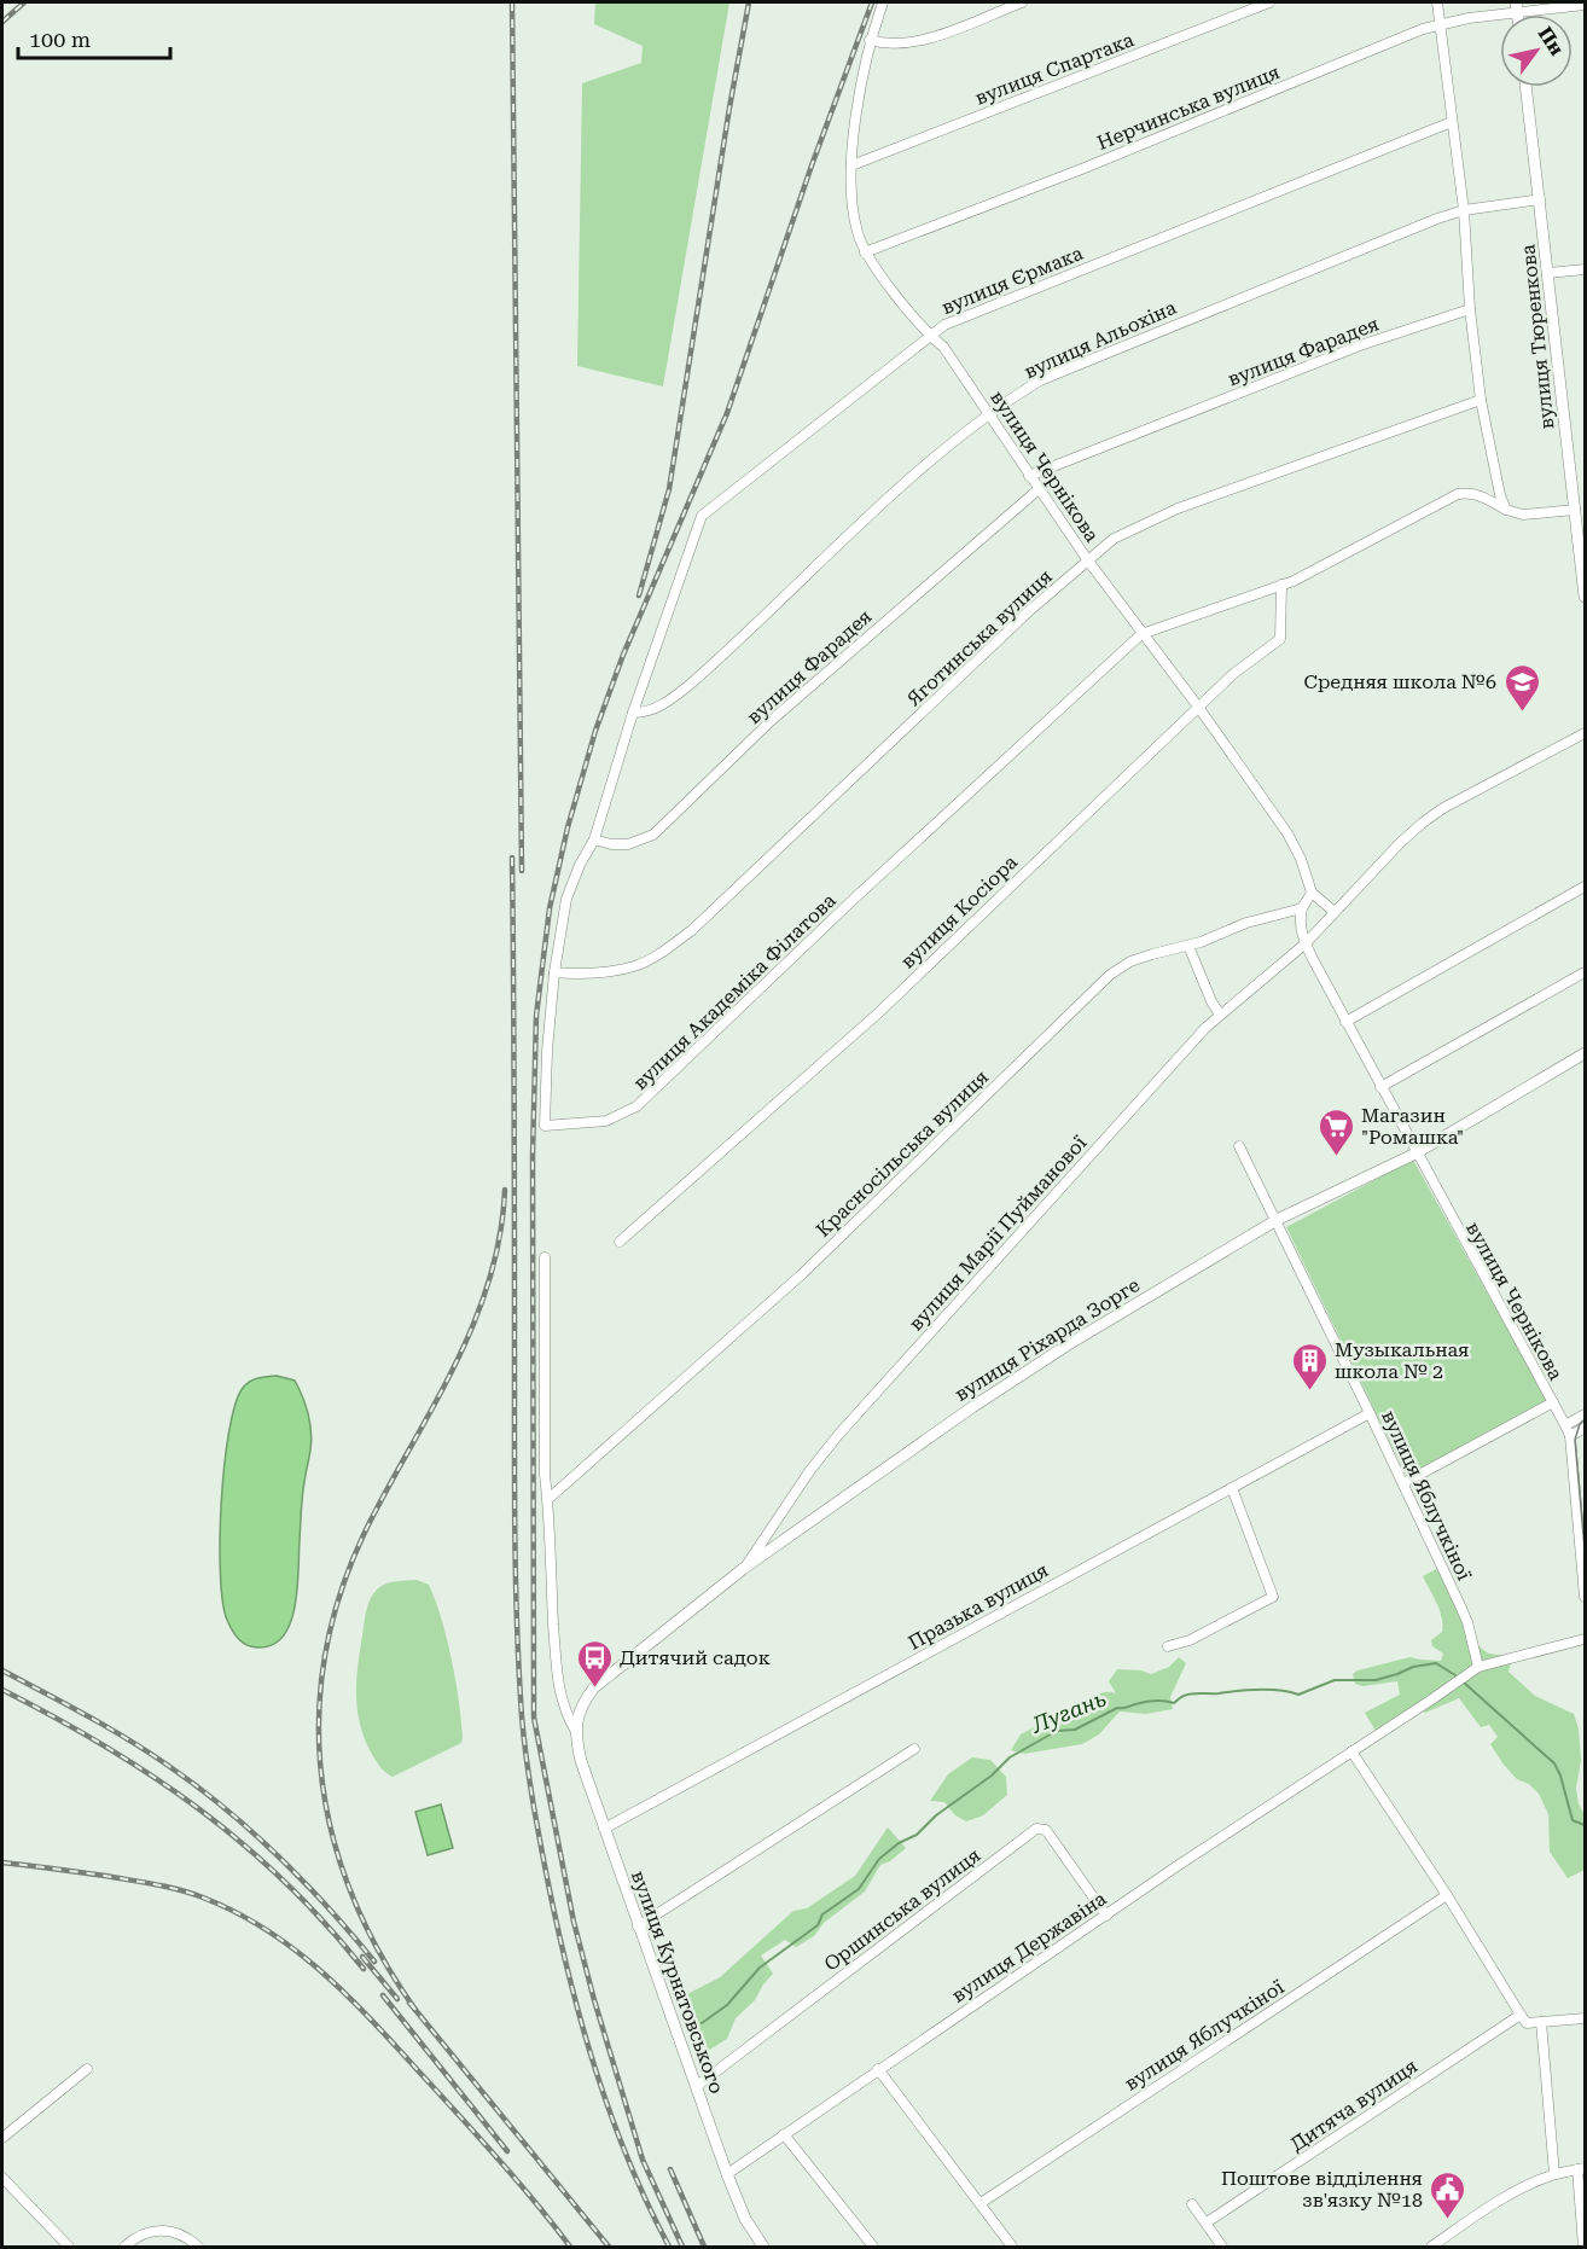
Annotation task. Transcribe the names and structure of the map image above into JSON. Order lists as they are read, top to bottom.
{
  "streets": {
    "street": [
      "вулиця Спартака",
      "Нерчинська вулиця",
      "вулиця Єрмака",
      "вулиця Тюренкова",
      "вулиця Альохіна",
      "вулиця Фарадея",
      "вулиця Чернікова",
      "Яготинська вулиця",
      "вулиця Косіора",
      "вулиця Академіка Філатова",
      "Красносільська вулиця",
      "вулиця Марії Пуйманової",
      "вулиця Ріхарда Зорге",
      "вулиця Яблучкіної",
      "Празька вулиця",
      "Оршинська вулиця",
      "вулиця Державіна",
      "вулиця Курнатовського",
      "Дитяча вулиця"
    ]
  },
  "crossings": [
    ["вулиця Спартака", "вулиця Чернікова"],
    ["Нерчинська вулиця", "вулиця Чернікова"],
    ["вулиця Єрмака", "вулиця Альохіна"],
    ["вулиця Єрмака", "вулиця Чернікова"],
    ["вулиця Єрмака", "вулиця Академіка Філатова"],
    ["вулиця Тюренкова", "вулиця Альохіна"],
    ["вулиця Альохіна", "вулиця Чернікова"],
    ["вулиця Альохіна", "вулиця Академіка Філатова"],
    ["вулиця Фарадея", "вулиця Чернікова"],
    ["вулиця Фарадея", "вулиця Академіка Філатова"],
    ["вулиця Чернікова", "Яготинська вулиця"],
    ["вулиця Чернікова", "вулиця Косіора"],
    ["вулиця Чернікова", "вулиця Академіка Філатова"],
    ["вулиця Чернікова", "вулиця Марії Пуйманової"],
    ["вулиця Чернікова", "вулиця Ріхарда Зорге"],
    ["Яготинська вулиця", "вулиця Академіка Філатова"],
    ["вулиця Марії Пуйманової", "вулиця Ріхарда Зорге"],
    ["вулиця Ріхарда Зорге", "вулиця Яблучкіної"],
    ["вулиця Ріхарда Зорге", "вулиця Курнатовського"],
    ["вулиця Яблучкіної", "Празька вулиця"],
    ["вулиця Яблучкіної", "вулиця Державіна"],
    ["Празька вулиця", "вулиця Курнатовського"],
    ["Оршинська вулиця", "вулиця Державіна"],
    ["Оршинська вулиця", "вулиця Курнатовського"],
    ["вулиця Державіна", "вулиця Курнатовського"]
  ],
  "water": ["Лугань"],
  "places": {
    "school or university": ["Средняя школа №6"],
    "supermarket": ["Магазин \"Ромашка\""],
    "building": ["Музыкальная школа № 2"],
    "bus stop": ["Дитячий садок"],
    "public building": ["Поштове відділення зв'язку №18"]
  },
  "scale_bar": "100 m",
  "north": "top right"
}
